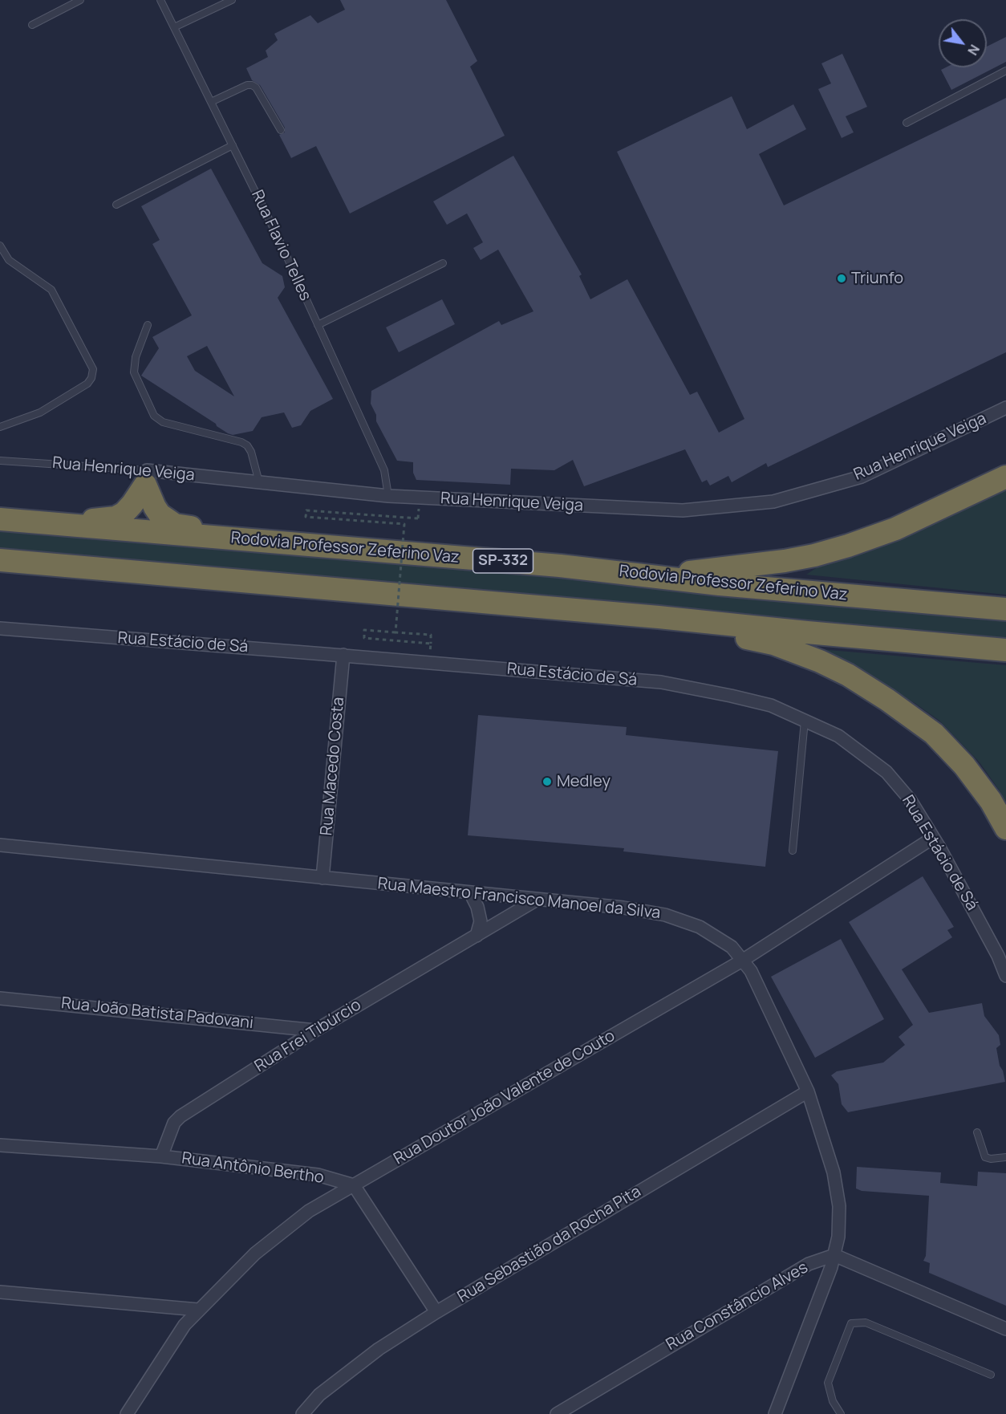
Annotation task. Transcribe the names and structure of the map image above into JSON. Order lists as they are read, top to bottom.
{
  "streets": {
    "highway": ["Rodovia Professor Zeferino Vaz", "SP-332"],
    "street": [
      "Rua Henrique Veiga",
      "Rua Estácio de Sá",
      "Rua Macedo Costa",
      "Rua Maestro Francisco Manoel da Silva",
      "Rua João Batista Padovani",
      "Rua Frei Tibúrcio",
      "Rua Doutor João Valente de Couto",
      "Rua Antônio Bertho",
      "Rua Sebastião da Rocha Pita",
      "Rua Constâncio Alves"
    ],
    "lane": ["Rua Flavio Telles"]
  },
  "crossings": [
    ["Rua Flavio Telles", "Rua Henrique Veiga"],
    ["Rua Estácio de Sá", "Rua Macedo Costa"],
    ["Rua Estácio de Sá", "Rua Doutor João Valente de Couto"],
    ["Rua Macedo Costa", "Rua Maestro Francisco Manoel da Silva"],
    ["Rua Maestro Francisco Manoel da Silva", "Rua Frei Tibúrcio"],
    ["Rua Maestro Francisco Manoel da Silva", "Rua Doutor João Valente de Couto"],
    ["Rua Maestro Francisco Manoel da Silva", "Rua Sebastião da Rocha Pita"],
    ["Rua Maestro Francisco Manoel da Silva", "Rua Constâncio Alves"],
    ["Rua João Batista Padovani", "Rua Frei Tibúrcio"],
    ["Rua Frei Tibúrcio", "Rua Antônio Bertho"],
    ["Rua Doutor João Valente de Couto", "Rua Antônio Bertho"]
  ],
  "places": ["Triunfo", "Medley"],
  "north": "bottom right"
}
